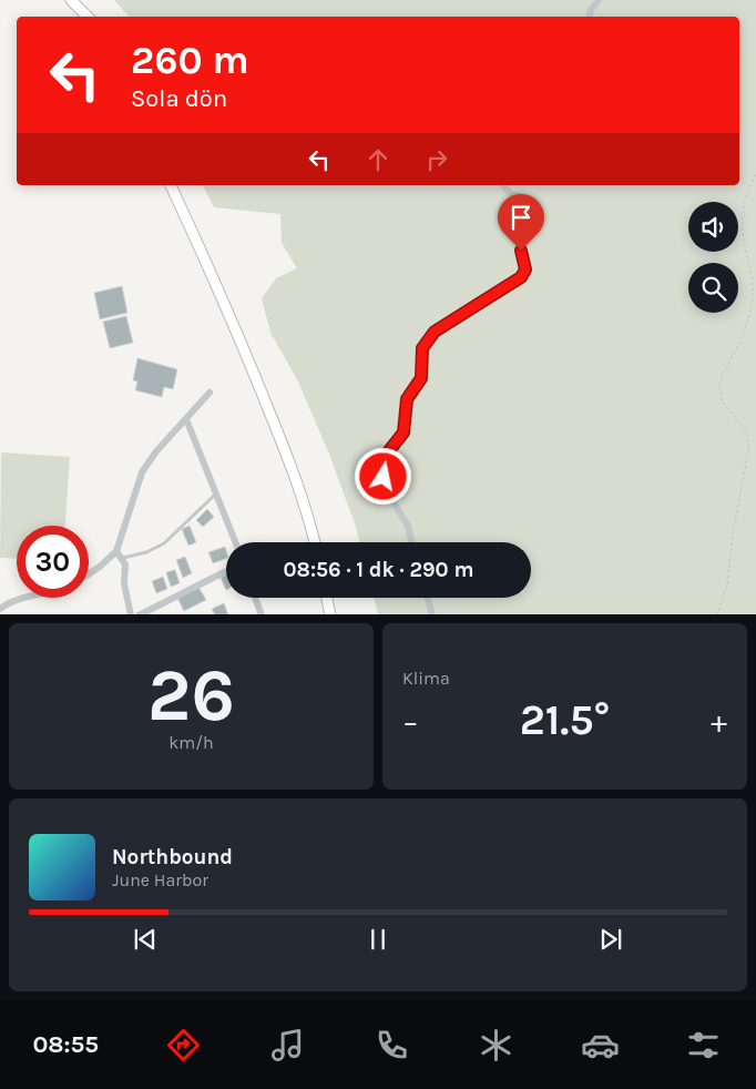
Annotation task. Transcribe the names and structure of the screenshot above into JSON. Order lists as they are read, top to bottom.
{
  "page": {
    "turn": ["260 m", "Sola dön"],
    "limit": "30",
    "trip": "08:56 · 1 dk · 290 m",
    "tile": [
      ["26", "km/h"],
      "Klima"
    ],
    "heat": ["−", "21.5°", "+"],
    "song": ["Northbound", "June Harbor"],
    "tabs": "08:55"
  }
}
